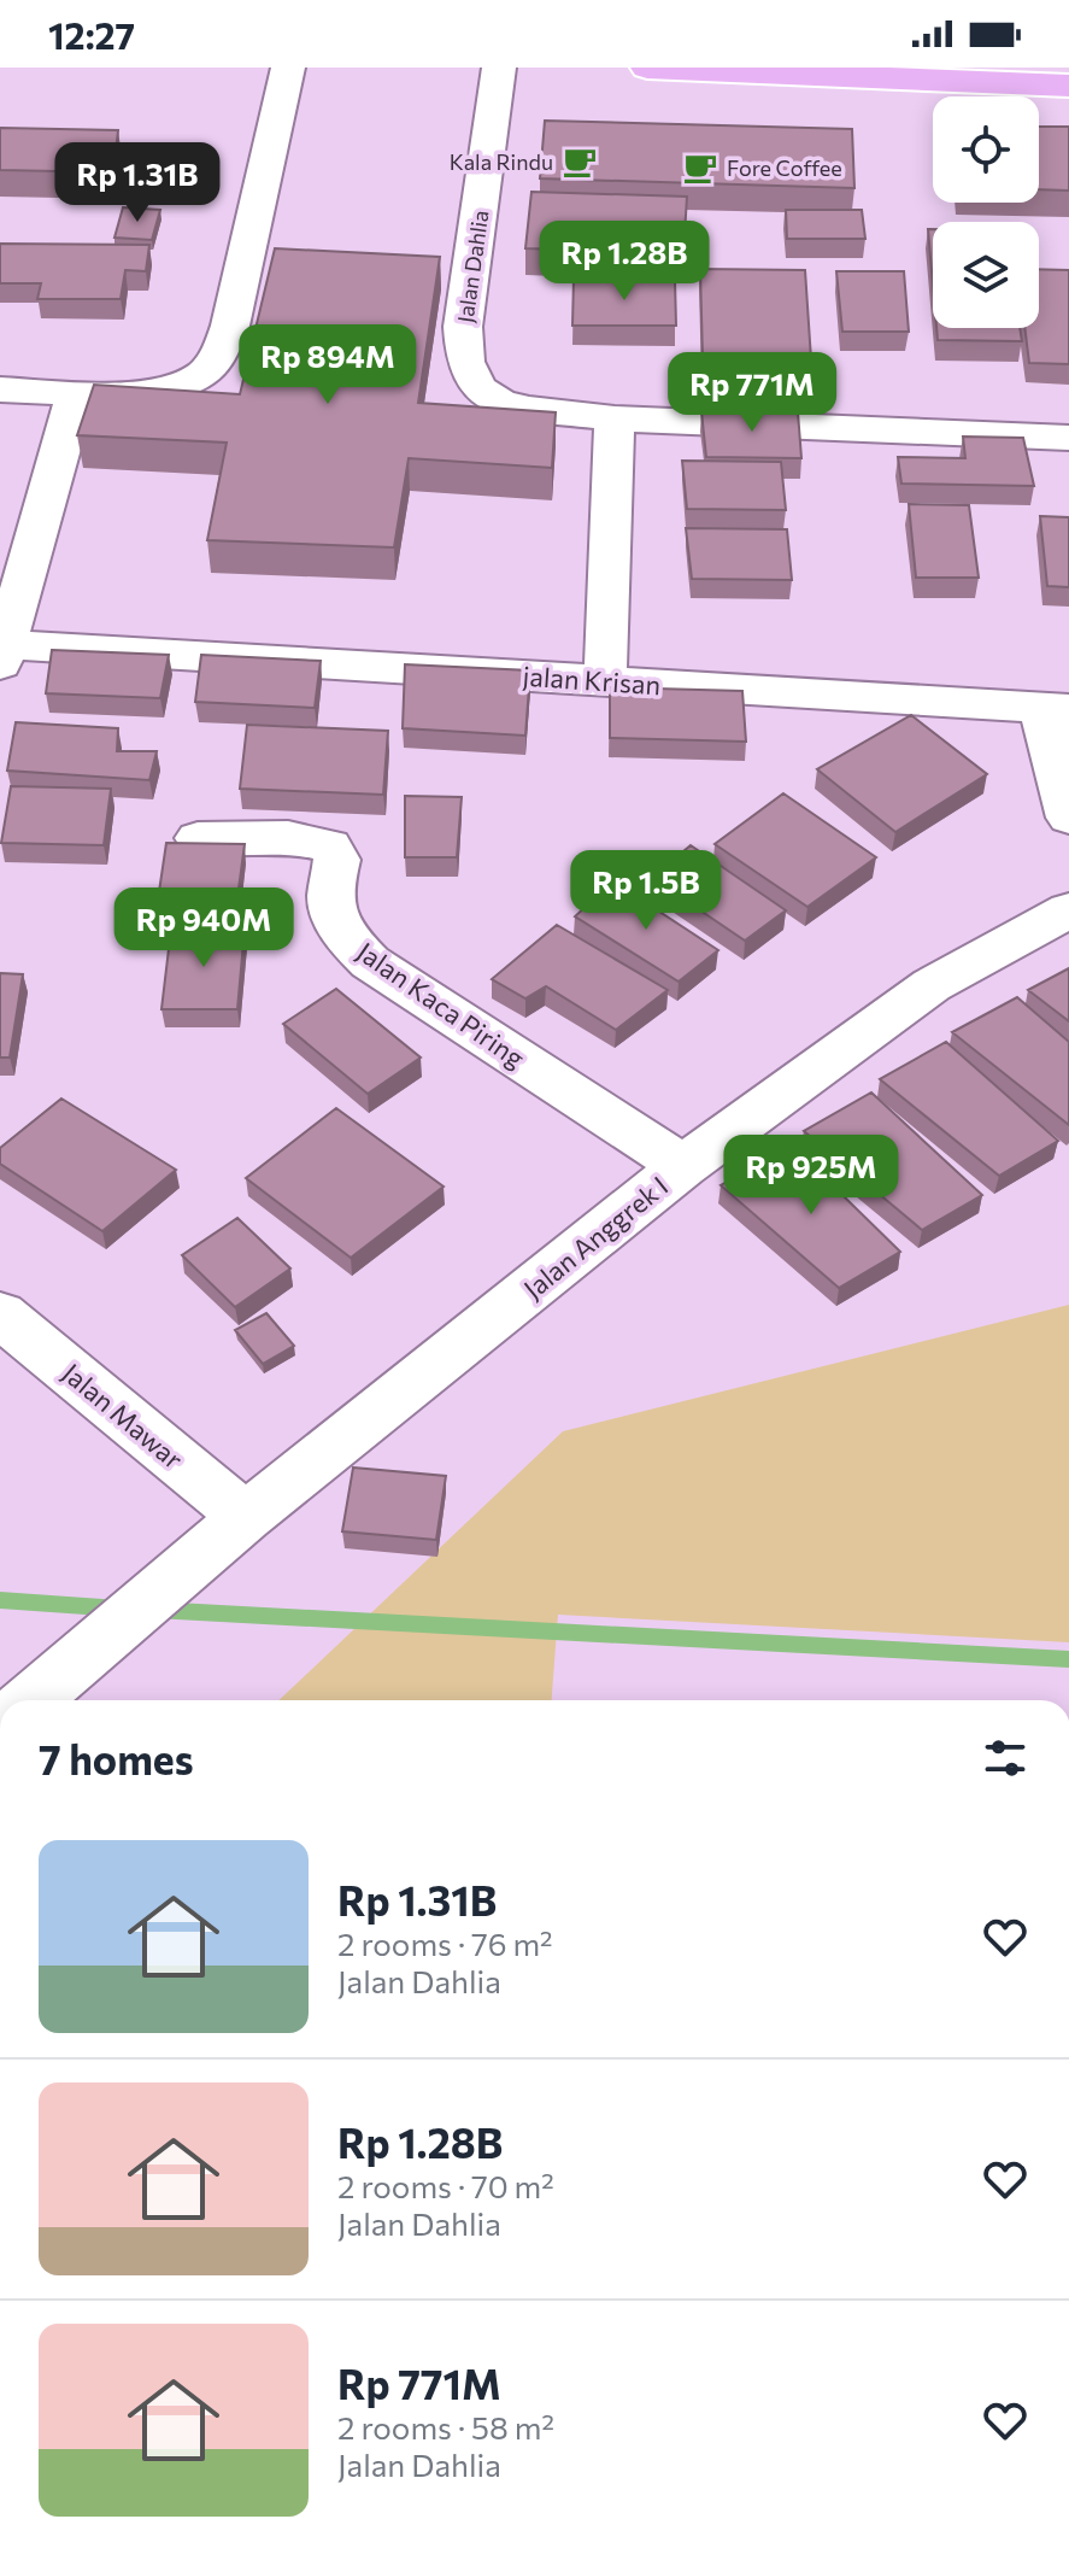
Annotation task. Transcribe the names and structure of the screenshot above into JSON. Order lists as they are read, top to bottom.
{
  "streets": {
    "street": [
      "Jalan Dahlia",
      "jalan Krisan",
      "Jalan Kaca Piring",
      "Jalan Anggrek I",
      "Jalan Mawar"
    ]
  },
  "crossings": [
    ["Jalan Kaca Piring", "Jalan Anggrek I"],
    ["Jalan Anggrek I", "Jalan Mawar"]
  ],
  "places": {
    "cafe": ["Kala Rindu", "Fore Coffee"]
  },
  "page": {
    "status": "12:27",
    "price": [
      "Rp 1.31B",
      "Rp 1.28B",
      "Rp 894M",
      "Rp 771M",
      "Rp 1.5B",
      "Rp 940M",
      "Rp 925M"
    ],
    "heading": "7 homes",
    "list": [
      {
        "name": "Rp 1.31B",
        "note": "2 rooms · 76 m² · Jalan Dahlia"
      },
      {
        "name": "Rp 1.28B",
        "note": "2 rooms · 70 m² · Jalan Dahlia"
      },
      {
        "name": "Rp 771M",
        "note": "2 rooms · 58 m² · Jalan Dahlia"
      }
    ]
  }
}
